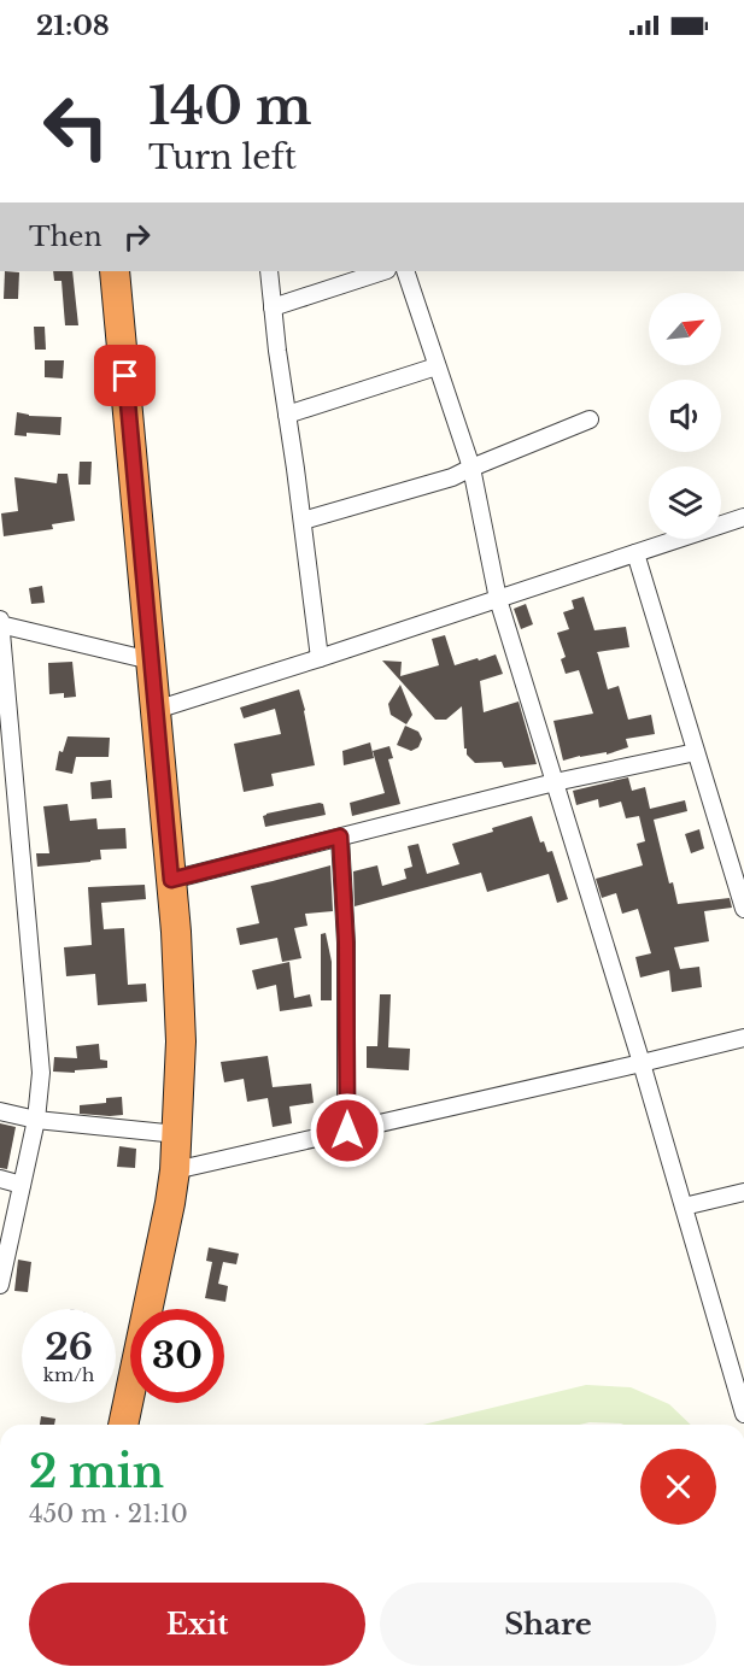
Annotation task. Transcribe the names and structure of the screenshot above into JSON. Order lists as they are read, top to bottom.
{
  "north": "top right",
  "page": {
    "status": "21:08",
    "turn": ["140 m", "Turn left"],
    "then": "Then",
    "speed": "26 km/h",
    "limit": "30",
    "heading": ["2 min", "450 m · 21:10"],
    "buttons": ["Exit", "Share"]
  }
}
